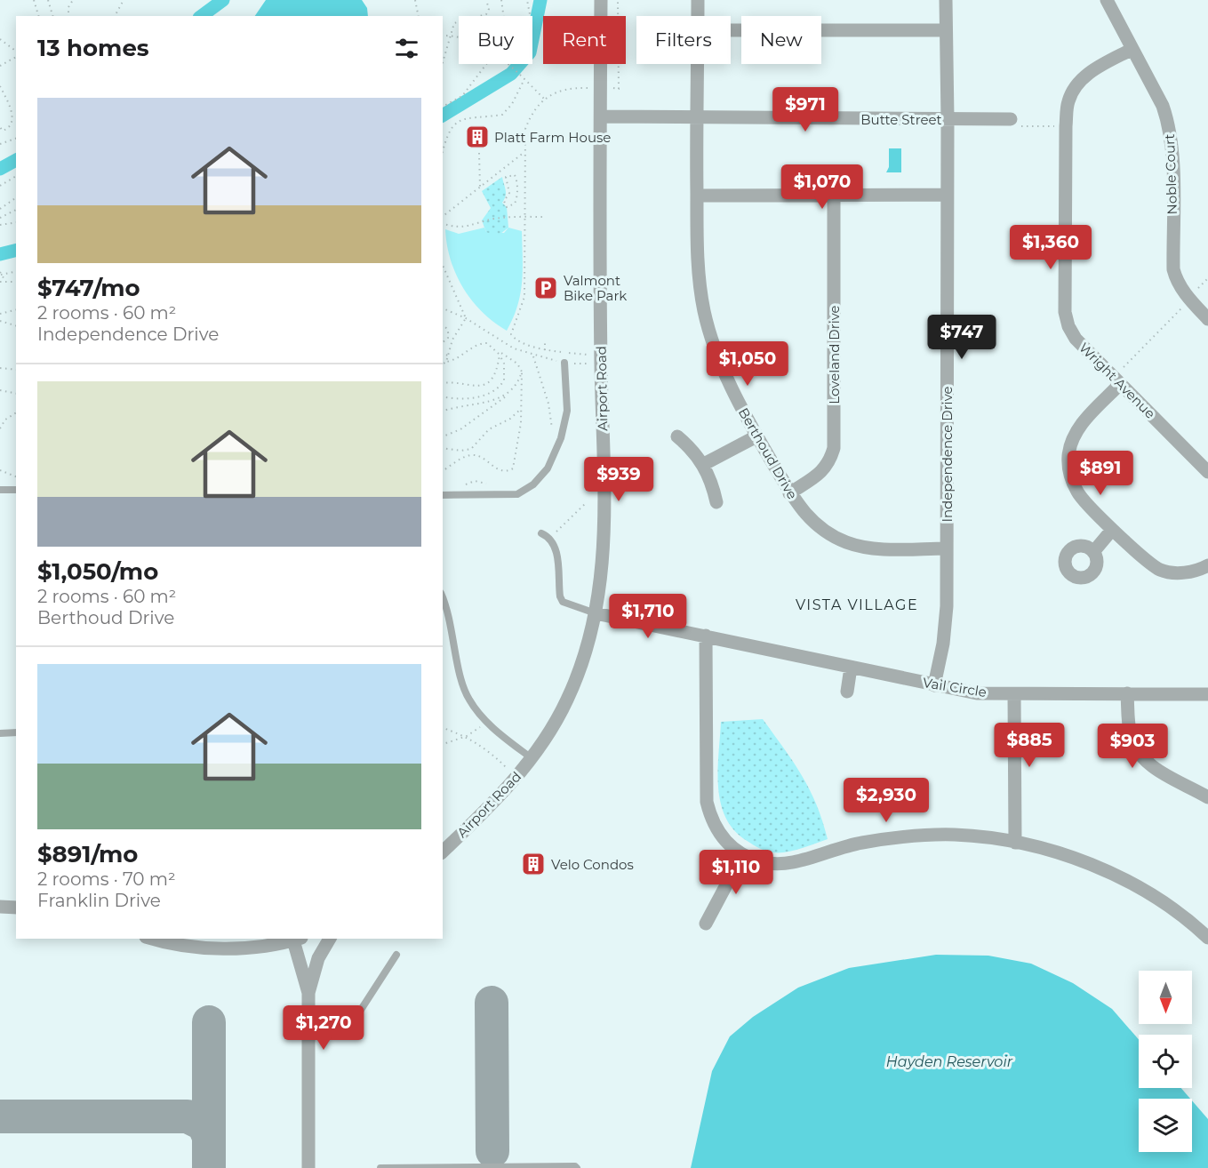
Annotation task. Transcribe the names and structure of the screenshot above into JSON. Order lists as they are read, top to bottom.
{
  "streets": {
    "street": [
      "Butte Street",
      "Noble Court",
      "Loveland Drive",
      "Wright Avenue",
      "Airport Road",
      "Berthoud Drive",
      "Independence Drive",
      "Vail Circle"
    ]
  },
  "crossings": [
    ["Butte Street", "Airport Road"],
    ["Butte Street", "Berthoud Drive"],
    ["Butte Street", "Independence Drive"],
    ["Noble Court", "Wright Avenue"],
    ["Loveland Drive", "Berthoud Drive"],
    ["Airport Road", "Vail Circle"],
    ["Berthoud Drive", "Independence Drive"],
    ["Independence Drive", "Vail Circle"]
  ],
  "districts": ["VISTA VILLAGE"],
  "water": ["Hayden Reservoir"],
  "places": {
    "building": ["Platt Farm House", "Velo Condos"],
    "parking": ["Valmont Bike Park"]
  },
  "north": "bottom",
  "page": {
    "chip": [
      "Buy",
      "Rent",
      "Filters",
      "New"
    ],
    "heading": "13 homes",
    "list": [
      {
        "name": "$747/mo",
        "note": "2 rooms · 60 m² · Independence Drive"
      },
      {
        "name": "$1,050/mo",
        "note": "2 rooms · 60 m² · Berthoud Drive"
      },
      {
        "name": "$891/mo",
        "note": "2 rooms · 70 m² · Franklin Drive"
      }
    ],
    "price": [
      "$971",
      "$1,070",
      "$1,360",
      "$747",
      "$1,050",
      "$891",
      "$939",
      "$1,710",
      "$885",
      "$903",
      "$2,930",
      "$1,110",
      "$1,270"
    ]
  }
}
